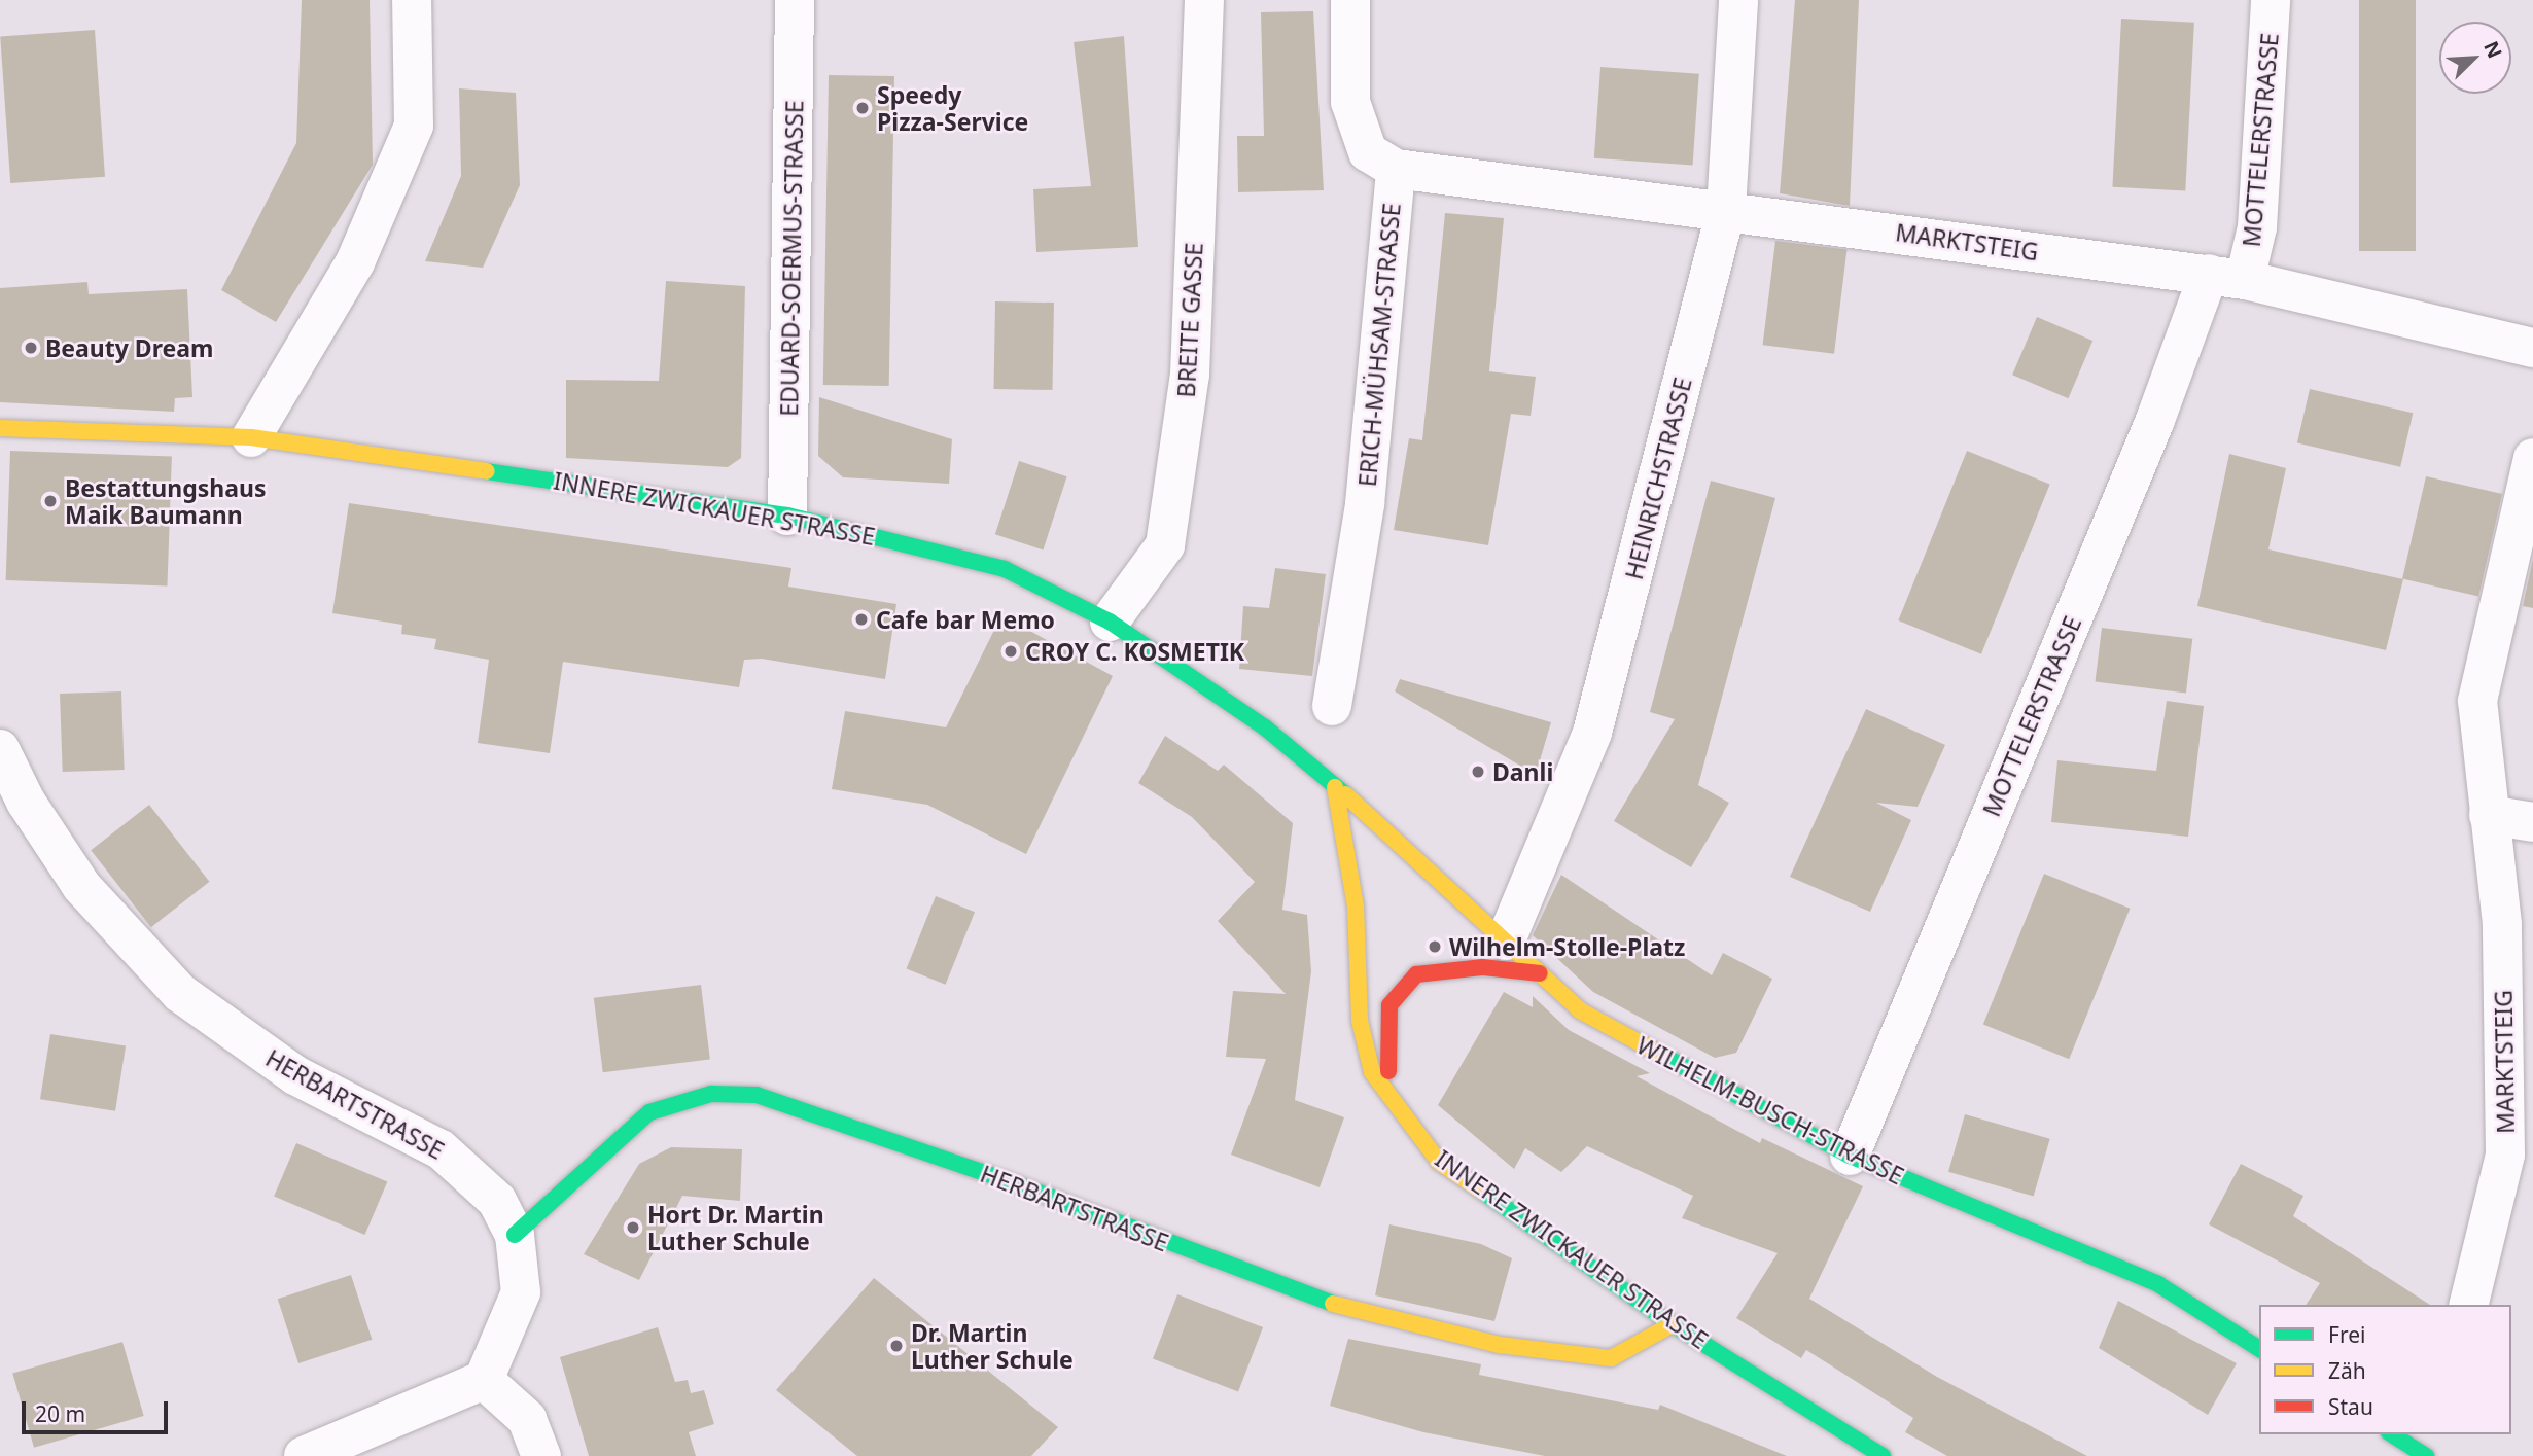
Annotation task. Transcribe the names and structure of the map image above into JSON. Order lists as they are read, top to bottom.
{
  "streets": {
    "main road": ["INNERE ZWICKAUER STRASSE", "HERBARTSTRASSE", "WILHELM-BUSCH-STRASSE"],
    "street": [
      "MOTTELERSTRASSE",
      "MARKTSTEIG",
      "EDUARD-SOERMUS-STRASSE",
      "BREITE GASSE",
      "ERICH-MÜHSAM-STRASSE",
      "HEINRICHSTRASSE"
    ]
  },
  "crossings": [
    ["MOTTELERSTRASSE", "MARKTSTEIG"],
    ["MOTTELERSTRASSE", "WILHELM-BUSCH-STRASSE"],
    ["MARKTSTEIG", "ERICH-MÜHSAM-STRASSE"],
    ["MARKTSTEIG", "HEINRICHSTRASSE"],
    ["EDUARD-SOERMUS-STRASSE", "INNERE ZWICKAUER STRASSE"],
    ["BREITE GASSE", "INNERE ZWICKAUER STRASSE"],
    ["HEINRICHSTRASSE", "WILHELM-BUSCH-STRASSE"],
    ["INNERE ZWICKAUER STRASSE", "HERBARTSTRASSE"],
    ["INNERE ZWICKAUER STRASSE", "WILHELM-BUSCH-STRASSE"]
  ],
  "places": [
    "Speedy Pizza-Service",
    "Beauty Dream",
    "Bestattungshaus Maik Baumann",
    "Cafe bar Memo",
    "CROY C. KOSMETIK",
    "Danli",
    "Wilhelm-Stolle-Platz",
    "Hort Dr. Martin Luther Schule",
    "Dr. Martin Luther Schule"
  ],
  "legend": ["Frei", "Zäh", "Stau"],
  "scale_bar": "20 m",
  "north": "top right"
}
